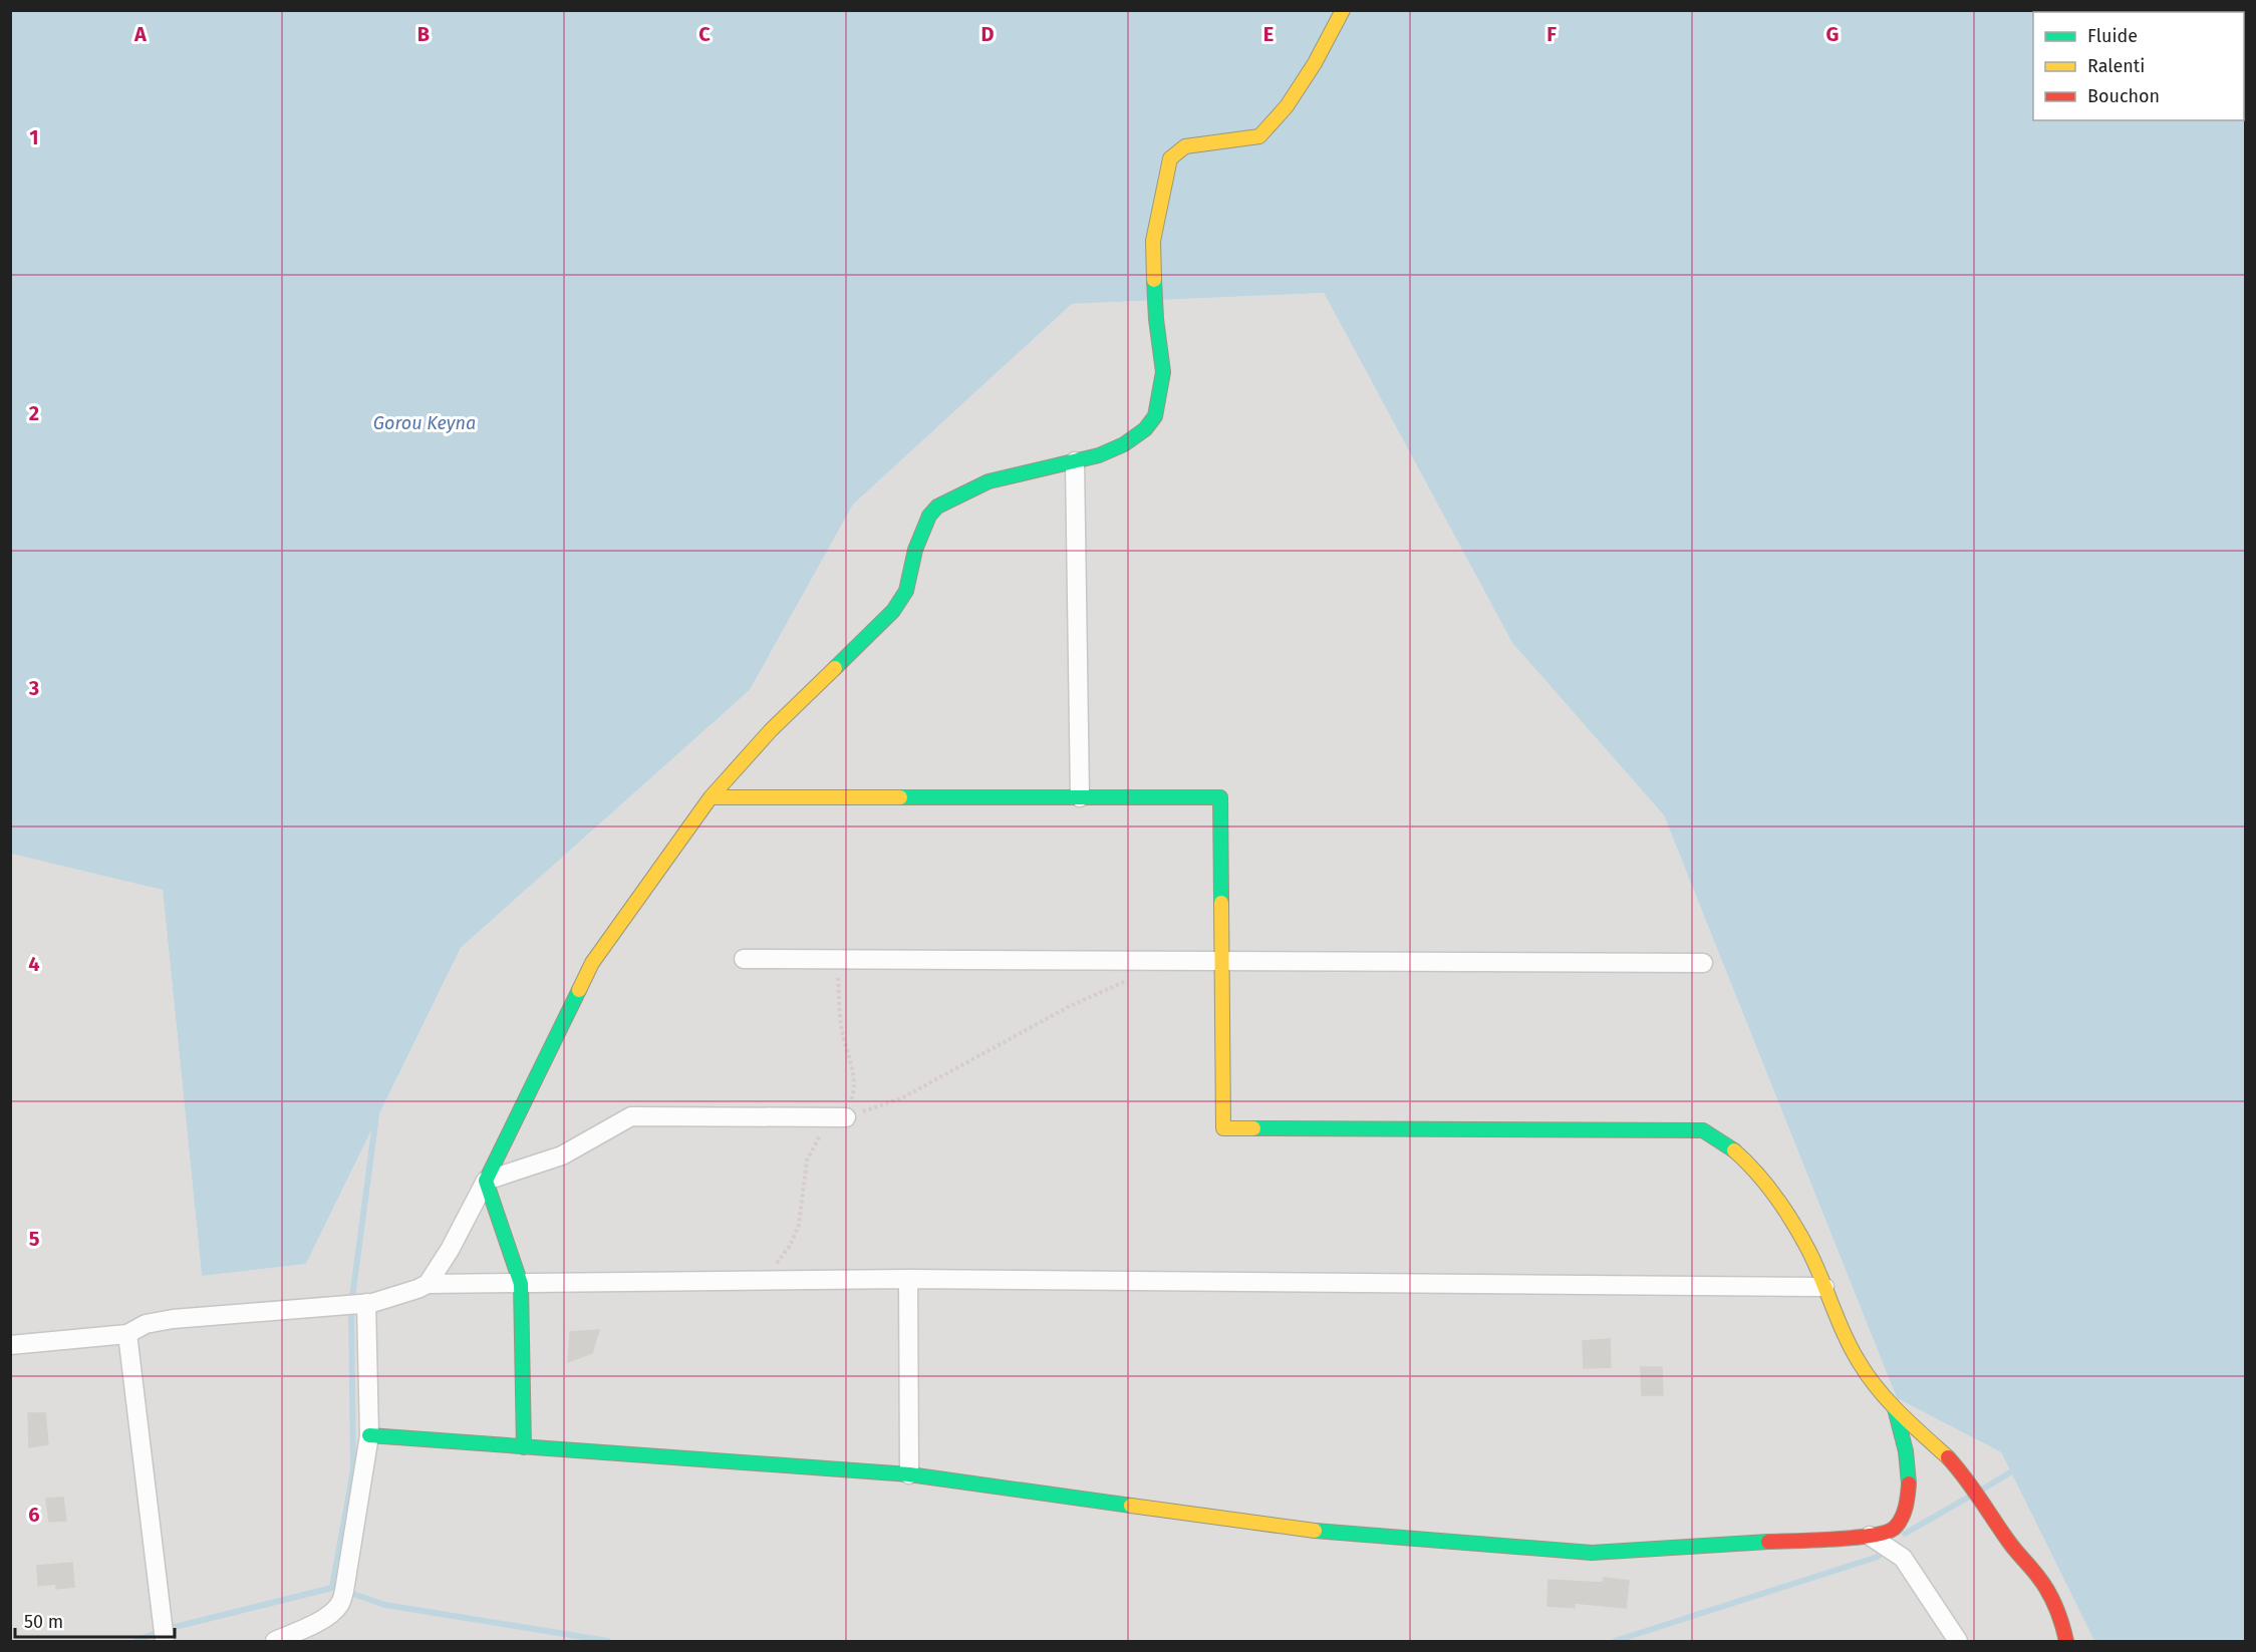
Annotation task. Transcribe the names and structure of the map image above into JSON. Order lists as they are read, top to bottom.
{
  "water": ["Gorou Keyna"],
  "legend": ["Fluide", "Ralenti", "Bouchon"],
  "scale_bar": "50 m",
  "grid": {
    "columns": [
      "A",
      "B",
      "C",
      "D",
      "E",
      "F",
      "G"
    ],
    "rows": [
      "1",
      "2",
      "3",
      "4",
      "5",
      "6"
    ]
  }
}
